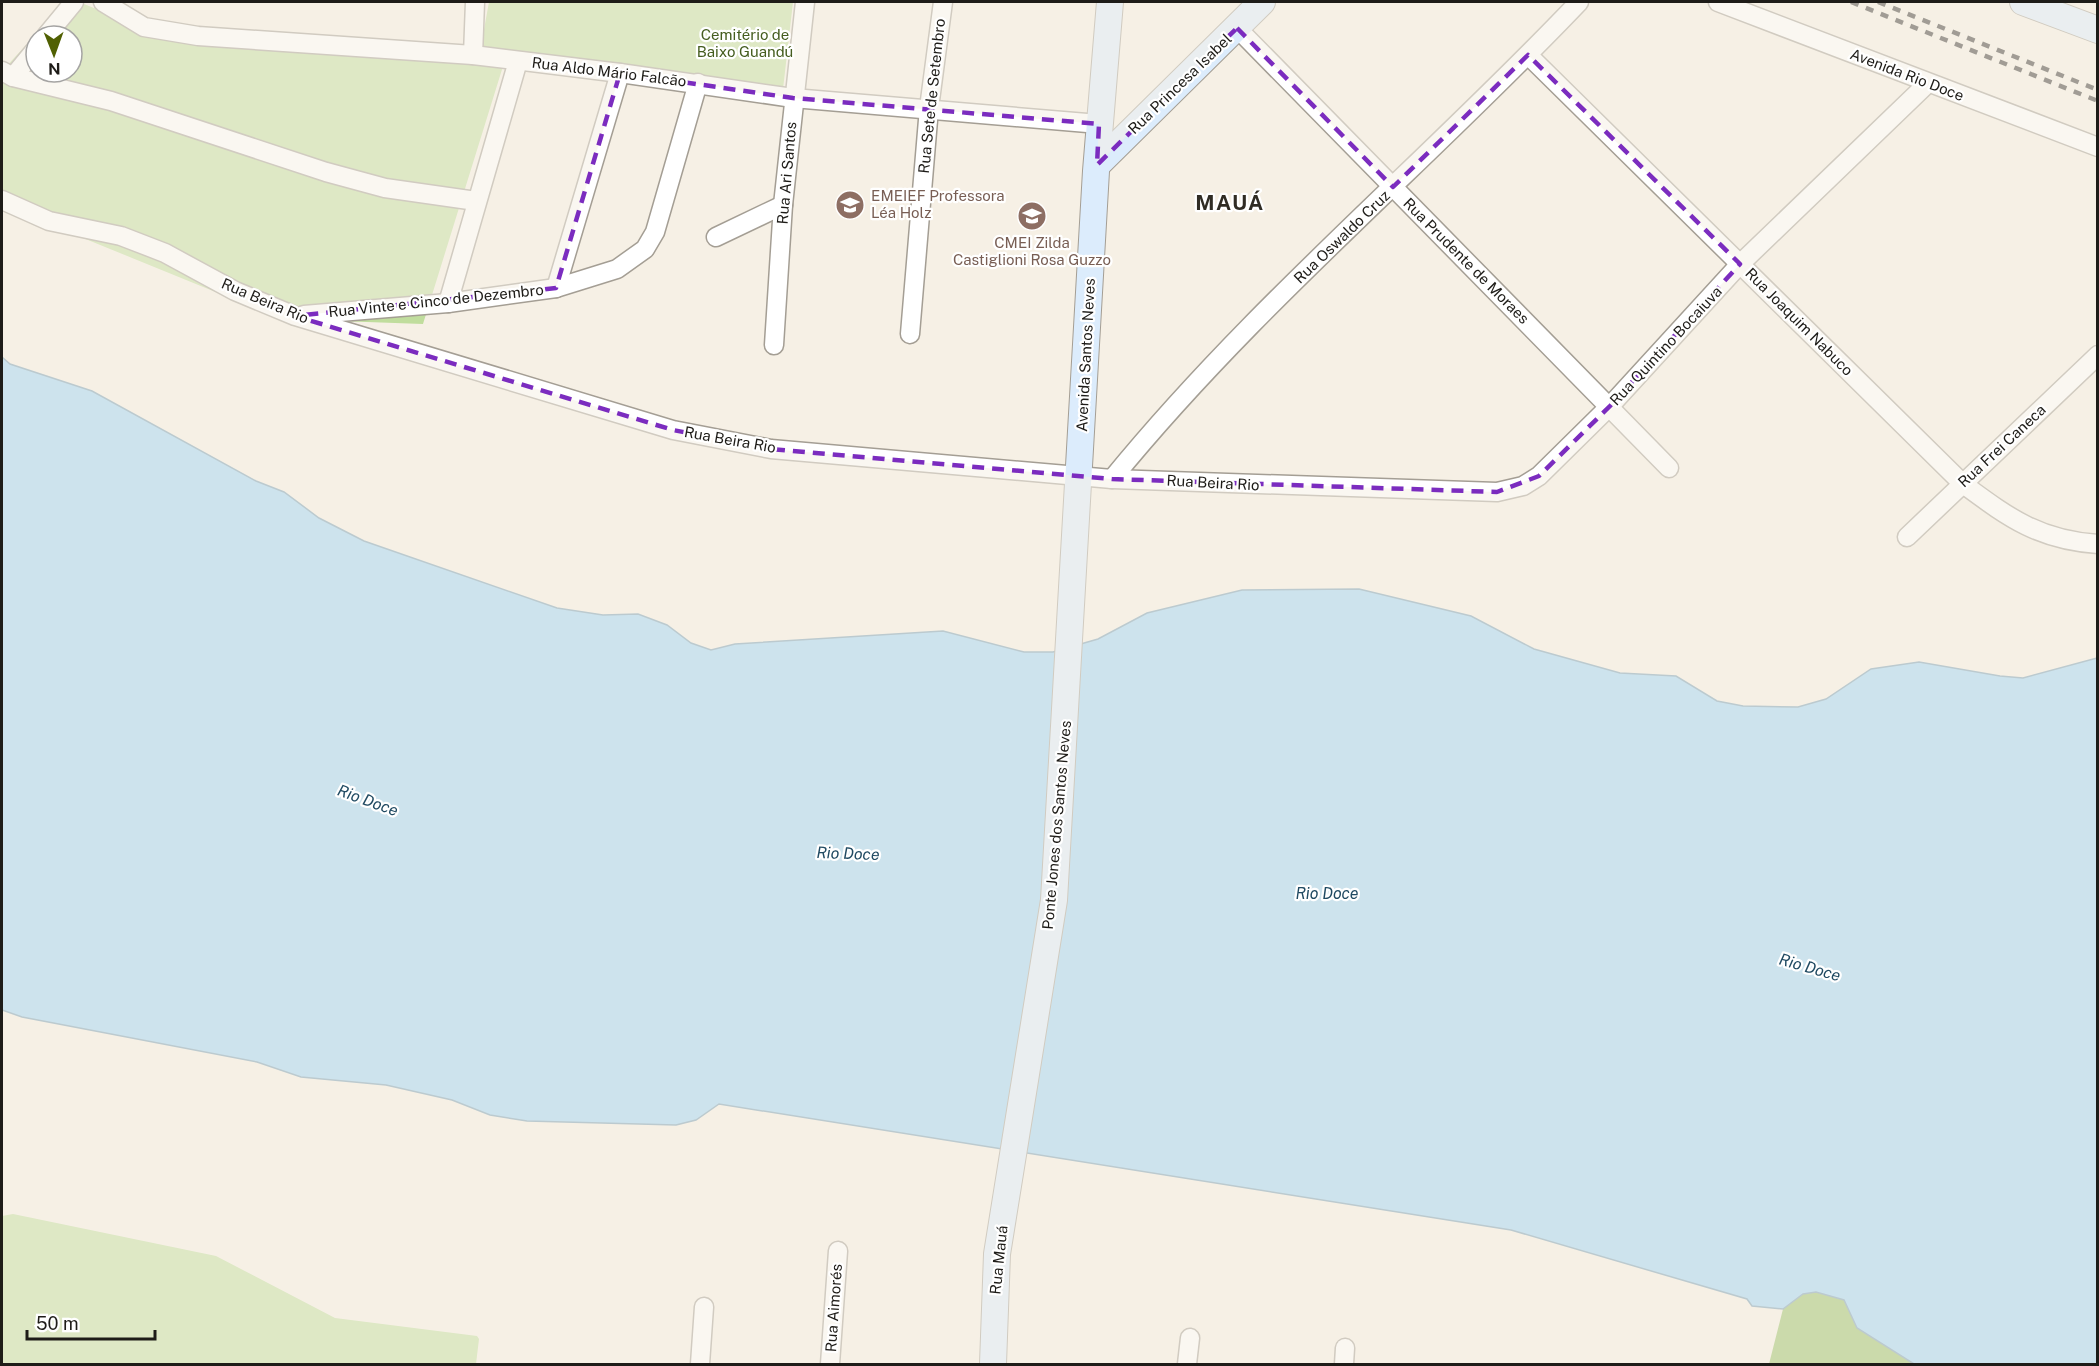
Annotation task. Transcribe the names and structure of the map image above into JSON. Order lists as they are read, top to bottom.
{
  "streets": {
    "street": [
      "Rua Aldo Mário Falcão",
      "Avenida Rio Doce",
      "Rua Princesa Isabel",
      "Rua Sete de Setembro",
      "Rua Ari Santos",
      "Rua Oswaldo Cruz",
      "Rua Prudente de Moraes",
      "Rua Beira Rio",
      "Rua Vinte e Cinco de Dezembro",
      "Rua Joaquim Nabuco",
      "Rua Quintino Bocaiuva",
      "Avenida Santos Neves",
      "Rua Frei Caneca",
      "Ponte Jones dos Santos Neves",
      "Rua Mauá",
      "Rua Aimorés"
    ]
  },
  "crossings": [
    ["Rua Aldo Mário Falcão", "Rua Sete de Setembro"],
    ["Rua Aldo Mário Falcão", "Rua Ari Santos"],
    ["Rua Aldo Mário Falcão", "Rua Vinte e Cinco de Dezembro"],
    ["Rua Aldo Mário Falcão", "Avenida Santos Neves"],
    ["Avenida Rio Doce", "Rua Quintino Bocaiuva"],
    ["Rua Princesa Isabel", "Rua Prudente de Moraes"],
    ["Rua Princesa Isabel", "Avenida Santos Neves"],
    ["Rua Oswaldo Cruz", "Rua Prudente de Moraes"],
    ["Rua Oswaldo Cruz", "Rua Beira Rio"],
    ["Rua Oswaldo Cruz", "Rua Joaquim Nabuco"],
    ["Rua Prudente de Moraes", "Rua Quintino Bocaiuva"],
    ["Rua Beira Rio", "Rua Vinte e Cinco de Dezembro"],
    ["Rua Beira Rio", "Rua Quintino Bocaiuva"],
    ["Rua Beira Rio", "Avenida Santos Neves"],
    ["Rua Joaquim Nabuco", "Rua Quintino Bocaiuva"],
    ["Rua Joaquim Nabuco", "Rua Frei Caneca"],
    ["Avenida Santos Neves", "Ponte Jones dos Santos Neves"],
    ["Ponte Jones dos Santos Neves", "Rua Mauá"]
  ],
  "districts": ["MAUÁ"],
  "water": ["Rio Doce"],
  "parks": ["Cemitério de Baixo Guandú"],
  "places": {
    "school or university": ["EMEIEF Professora Léa Holz", "CMEI Zilda Castiglioni Rosa Guzzo"]
  },
  "scale_bar": "50 m",
  "north": "bottom"
}
